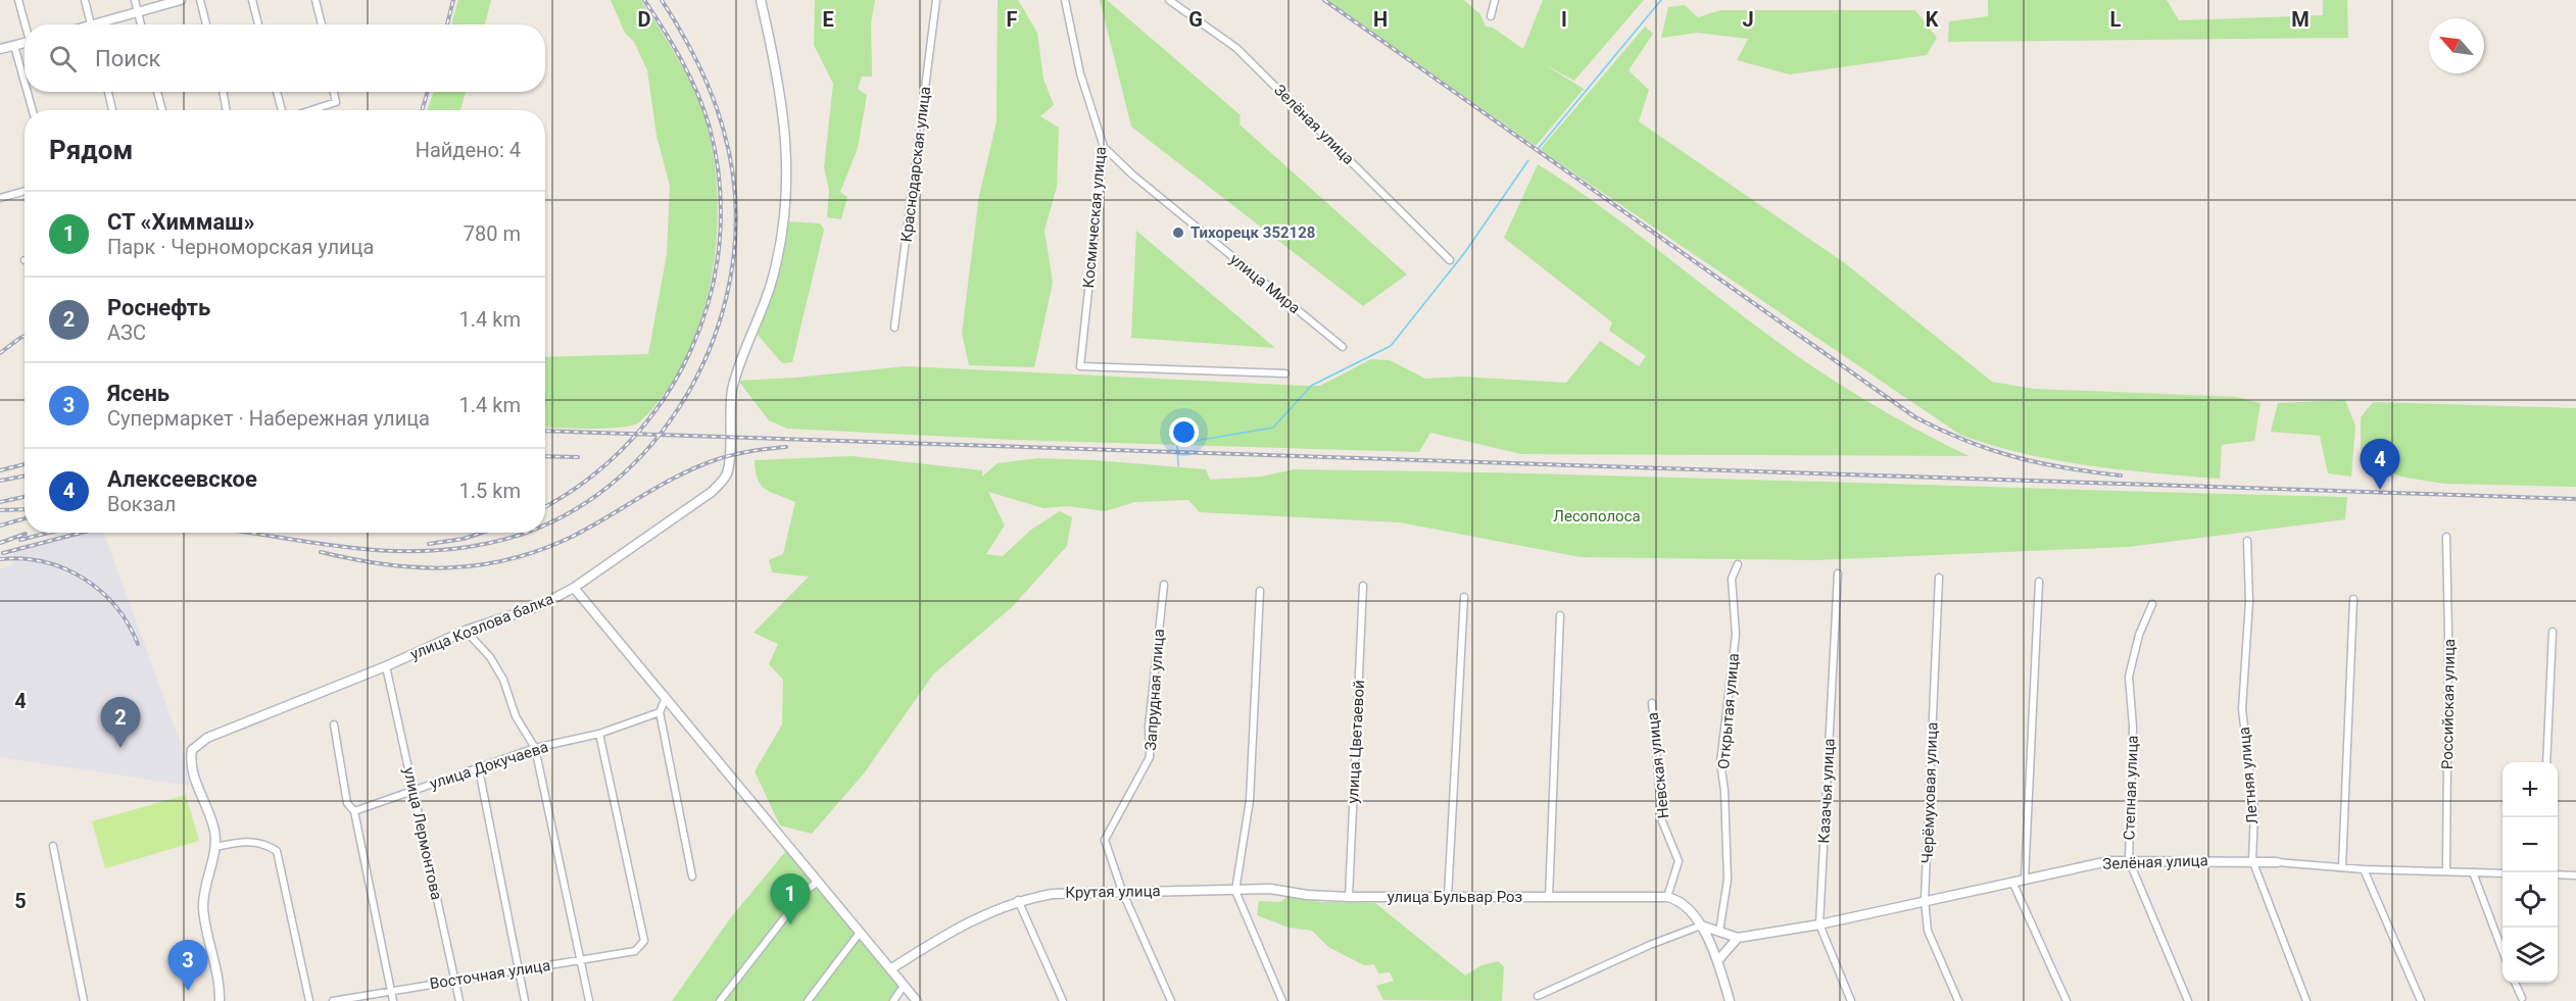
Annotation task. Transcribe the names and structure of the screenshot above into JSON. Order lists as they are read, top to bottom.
{
  "streets": {
    "street": [
      "Зелёная улица",
      "Краснодарская улица",
      "Космическая улица",
      "улица Мира",
      "улица Козлова балка",
      "Запрудная улица",
      "Российская улица",
      "Открытая улица",
      "улица Цветаевой",
      "улица Докучаева",
      "Невская улица",
      "Летняя улица",
      "Степная улица",
      "Казачья улица",
      "Черёмуховая улица",
      "улица Лермонтова",
      "Крутая улица",
      "улица Бульвар Роз",
      "Восточная улица"
    ]
  },
  "crossings": [
    ["Зелёная улица", "Российская улица"],
    ["Зелёная улица", "Открытая улица"],
    ["Зелёная улица", "Летняя улица"],
    ["Зелёная улица", "Степная улица"],
    ["Зелёная улица", "Казачья улица"],
    ["Зелёная улица", "Черёмуховая улица"],
    ["Космическая улица", "улица Мира"],
    ["улица Козлова балка", "улица Лермонтова"],
    ["Запрудная улица", "Крутая улица"],
    ["улица Цветаевой", "улица Бульвар Роз"],
    ["улица Докучаева", "улица Лермонтова"],
    ["улица Докучаева", "Восточная улица"],
    ["Невская улица", "улица Бульвар Роз"],
    ["улица Лермонтова", "Восточная улица"],
    ["Крутая улица", "улица Бульвар Роз"]
  ],
  "parks": ["Лесополоса"],
  "places": ["Тихорецк 352128"],
  "north": "top left",
  "page": {
    "search": "Поиск",
    "heading": ["Рядом", "Найдено: 4"],
    "list": [
      {
        "mark": "1",
        "name": "СТ «Химмаш»",
        "note": "Парк · Черноморская улица",
        "value": "780 m"
      },
      {
        "mark": "2",
        "name": "Роснефть",
        "note": "АЗС",
        "value": "1.4 km"
      },
      {
        "mark": "3",
        "name": "Ясень",
        "note": "Супермаркет · Набережная улица",
        "value": "1.4 km"
      },
      {
        "mark": "4",
        "name": "Алексеевское",
        "note": "Вокзал",
        "value": "1.5 km"
      }
    ],
    "pins": [
      "4",
      "2",
      "1",
      "3"
    ],
    "map_buttons": ["+", "−"]
  },
  "grid": {
    "columns": [
      "D",
      "E",
      "F",
      "G",
      "H",
      "I",
      "J",
      "K",
      "L",
      "M"
    ],
    "rows": ["4", "5"]
  }
}
